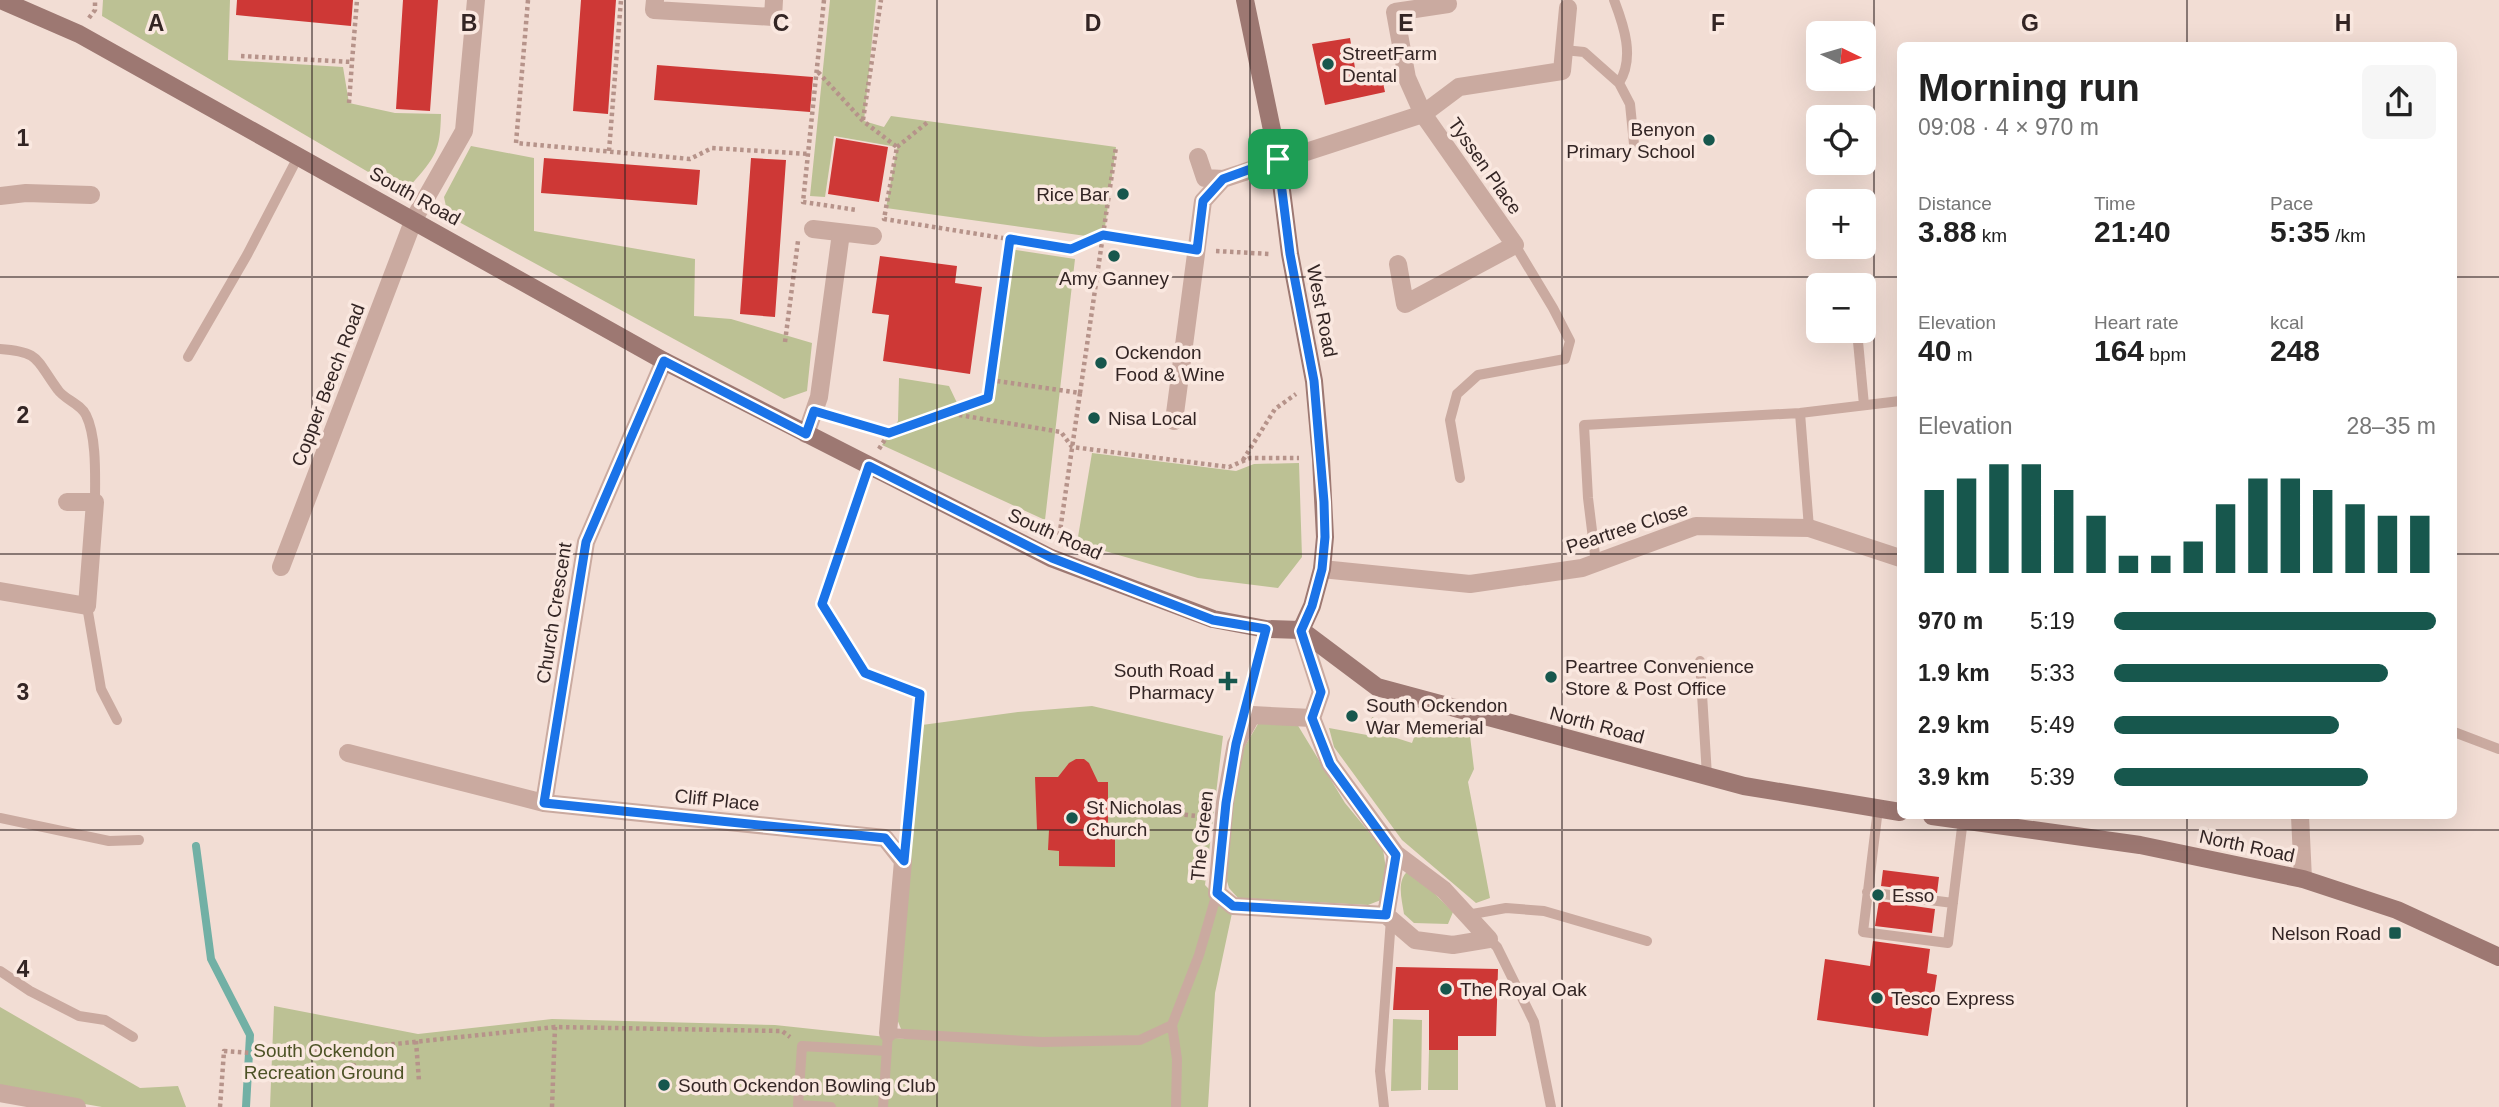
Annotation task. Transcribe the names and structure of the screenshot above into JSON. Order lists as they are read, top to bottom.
{
  "streets": {
    "main road": ["South Road", "West Road", "North Road"],
    "street": [
      "Tyssen Place",
      "Copper Beech Road",
      "Peartree Close",
      "Church Crescent",
      "Cliff Place",
      "The Green"
    ]
  },
  "crossings": [
    ["Tyssen Place", "West Road"],
    ["South Road", "West Road"],
    ["South Road", "Copper Beech Road"],
    ["South Road", "Church Crescent"],
    ["South Road", "North Road"],
    ["West Road", "Peartree Close"],
    ["West Road", "North Road"],
    ["Church Crescent", "Cliff Place"]
  ],
  "parks": ["South Ockendon Recreation Ground"],
  "places": {
    "other": [
      "StreetFarm Dental",
      "Benyon Primary School",
      "Rice Bar",
      "Amy Ganney",
      "Ockendon Food & Wine",
      "Nisa Local",
      "Peartree Convenience Store & Post Office",
      "South Ockendon War Memerial",
      "St Nicholas Church",
      "Esso",
      "The Royal Oak",
      "Tesco Express",
      "South Ockendon Bowling Club"
    ],
    "health": ["South Road Pharmacy"],
    "transit": ["Nelson Road"]
  },
  "north": "right",
  "page": {
    "map_buttons": ["+", "−"],
    "heading": ["Morning run", "09:08 · 4 × 970 m"],
    "stats": [
      ["Distance", "3.88 km"],
      ["Time", "21:40"],
      ["Pace", "5:35 /km"],
      ["Elevation", "40 m"],
      ["Heart rate", "164 bpm"],
      ["kcal", "248"]
    ],
    "chart": ["Elevation", "28–35 m"],
    "list": [
      {
        "name": "970 m",
        "note": "5:19"
      },
      {
        "name": "1.9 km",
        "note": "5:33"
      },
      {
        "name": "2.9 km",
        "note": "5:49"
      },
      {
        "name": "3.9 km",
        "note": "5:39"
      }
    ]
  },
  "grid": {
    "columns": [
      "A",
      "B",
      "C",
      "D",
      "E",
      "F",
      "G",
      "H"
    ],
    "rows": [
      "1",
      "2",
      "3",
      "4"
    ]
  }
}
